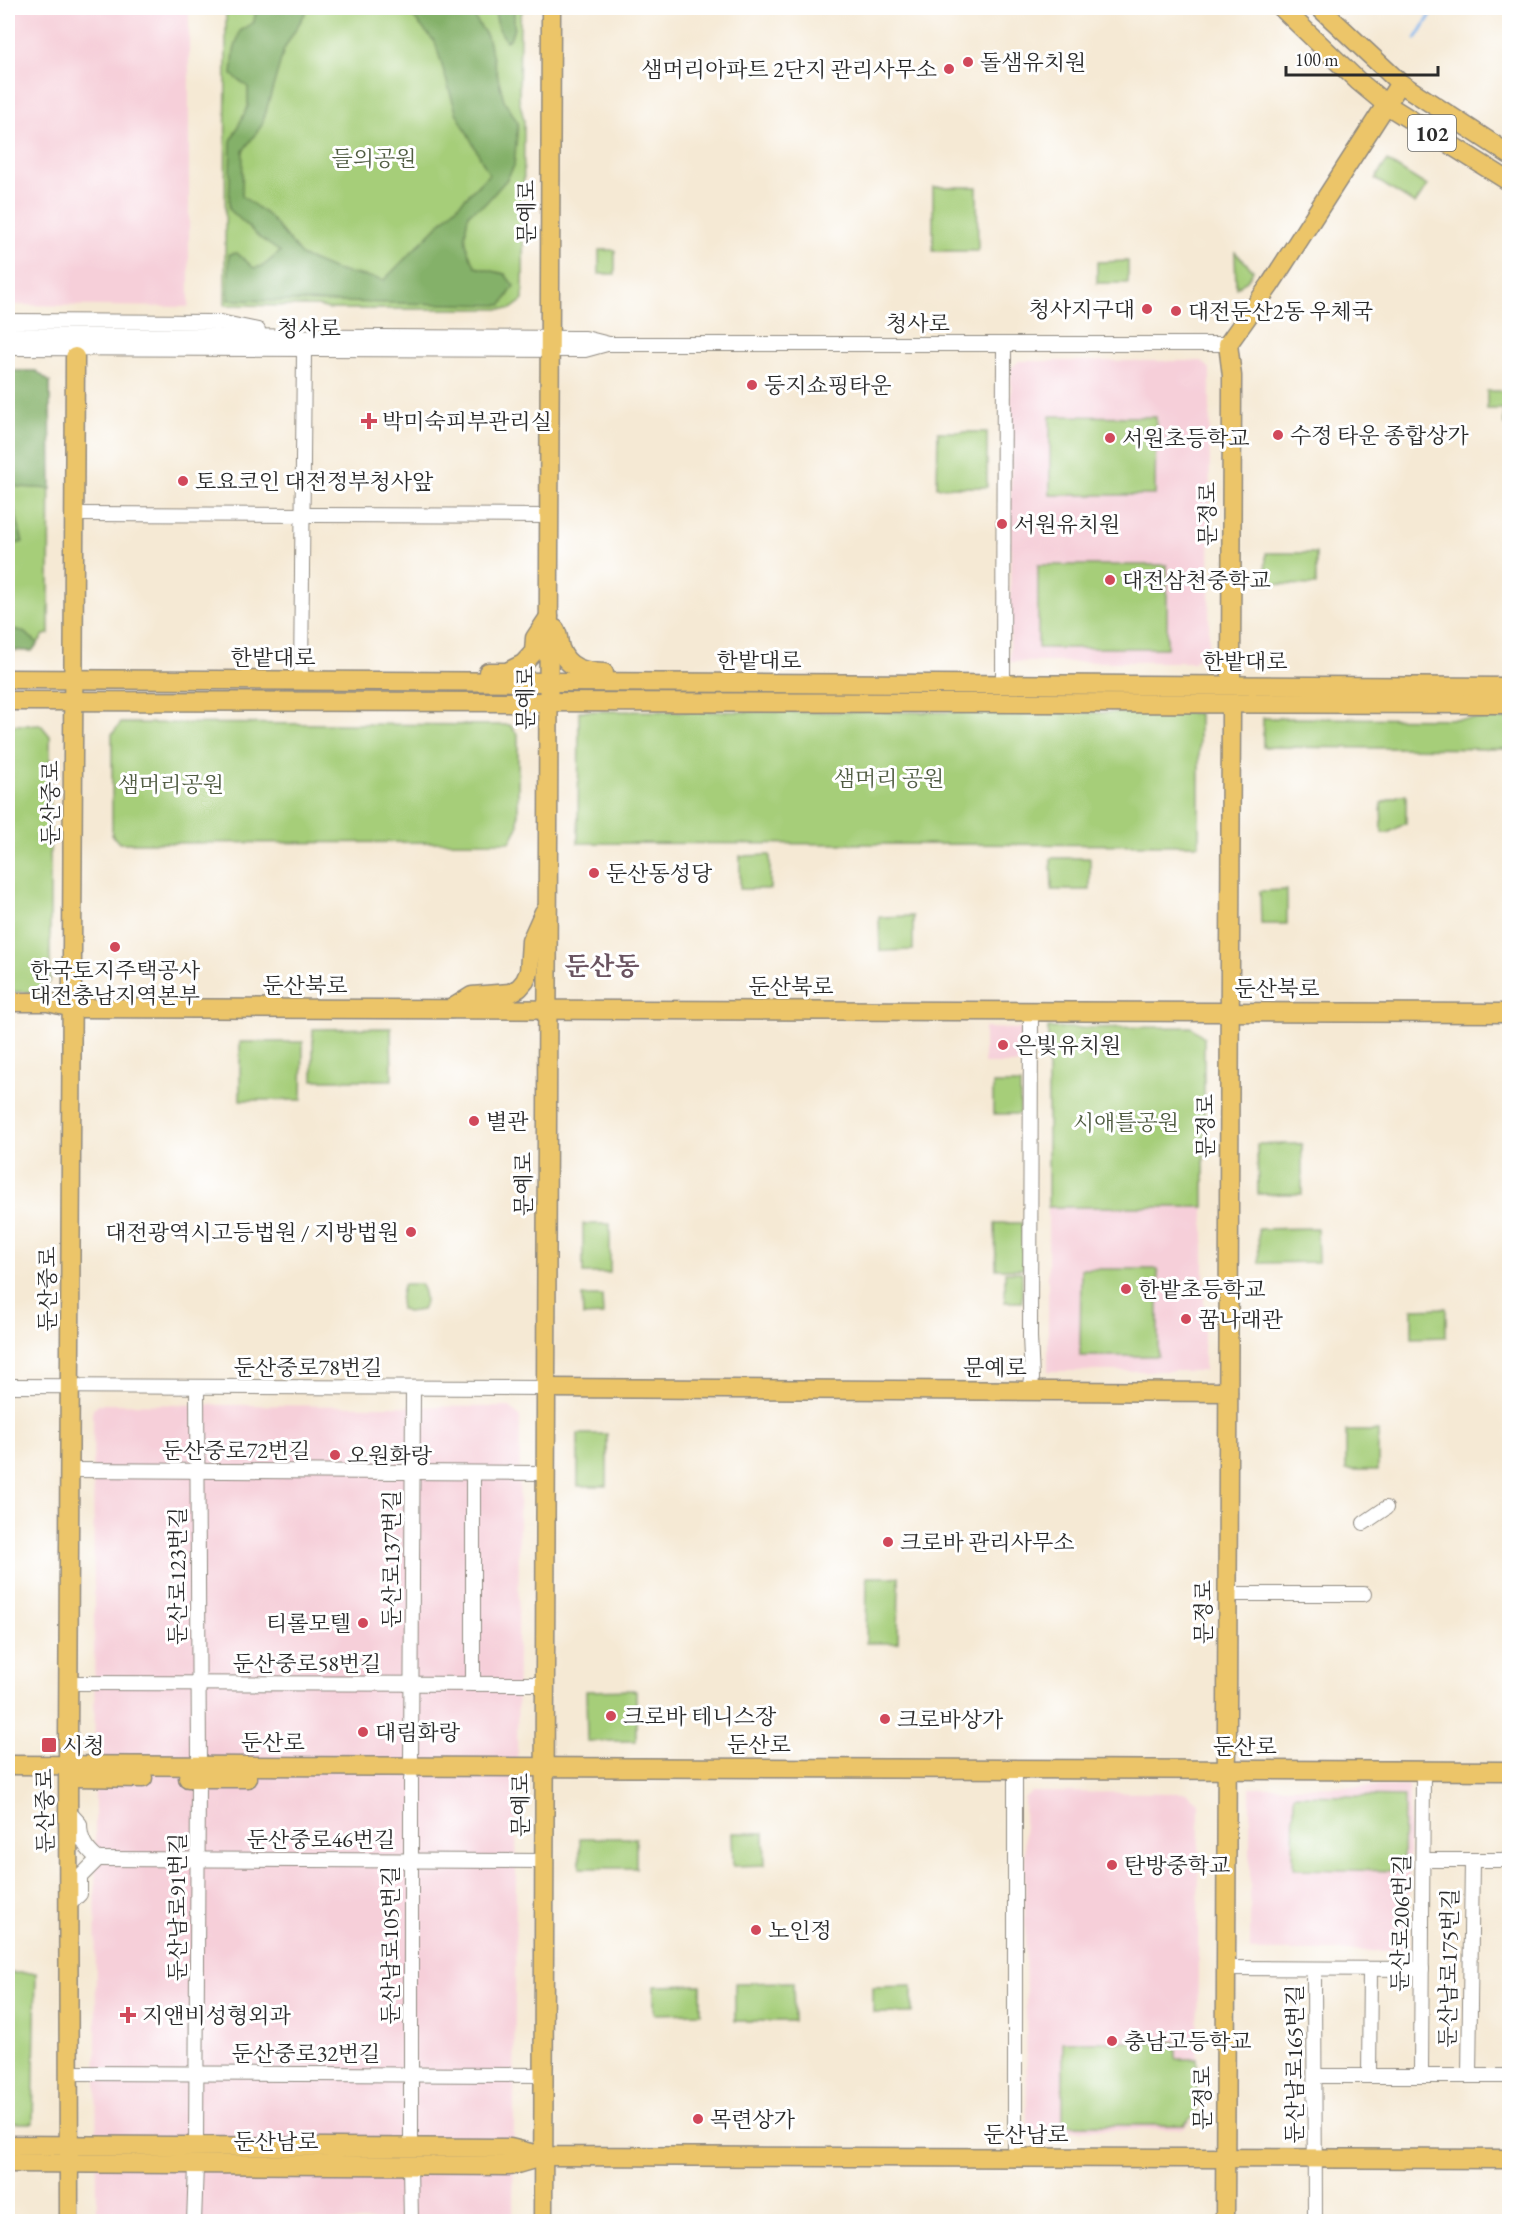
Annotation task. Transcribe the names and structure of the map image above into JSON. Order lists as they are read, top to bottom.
{
  "streets": {
    "main road": [
      "102",
      "문예로",
      "문정로",
      "한밭대로",
      "둔산중로",
      "둔산북로",
      "둔산로",
      "둔산남로"
    ],
    "street": [
      "청사로",
      "둔산중로78번길",
      "둔산중로72번길",
      "둔산로137번길",
      "둔산로123번길",
      "둔산중로58번길",
      "둔산중로46번길",
      "둔산남로91번길",
      "둔산로206번길",
      "둔산남로105번길",
      "둔산남로175번길",
      "둔산중로32번길",
      "둔산남로165번길"
    ]
  },
  "crossings": [
    ["문예로", "청사로"],
    ["문예로", "문정로"],
    ["문예로", "한밭대로"],
    ["문예로", "둔산북로"],
    ["문예로", "둔산중로78번길"],
    ["문예로", "둔산중로72번길"],
    ["문예로", "둔산중로58번길"],
    ["문예로", "둔산로"],
    ["문예로", "둔산중로46번길"],
    ["문예로", "둔산중로32번길"],
    ["문예로", "둔산남로"],
    ["청사로", "문정로"],
    ["문정로", "한밭대로"],
    ["문정로", "둔산북로"],
    ["문정로", "둔산로"],
    ["문정로", "둔산남로"],
    ["한밭대로", "둔산중로"],
    ["둔산중로", "둔산북로"],
    ["둔산중로", "둔산중로78번길"],
    ["둔산중로", "둔산중로72번길"],
    ["둔산중로", "둔산중로58번길"],
    ["둔산중로", "둔산로"],
    ["둔산중로", "둔산중로32번길"],
    ["둔산중로", "둔산남로"],
    ["둔산중로78번길", "둔산로137번길"],
    ["둔산중로78번길", "둔산로123번길"],
    ["둔산중로72번길", "둔산로137번길"],
    ["둔산중로72번길", "둔산로123번길"],
    ["둔산로137번길", "둔산중로58번길"],
    ["둔산로137번길", "둔산로"],
    ["둔산로137번길", "둔산남로105번길"],
    ["둔산로123번길", "둔산중로58번길"],
    ["둔산로123번길", "둔산로"],
    ["둔산로123번길", "둔산남로91번길"],
    ["둔산로", "둔산남로91번길"],
    ["둔산로", "둔산로206번길"],
    ["둔산로", "둔산남로105번길"],
    ["둔산중로46번길", "둔산남로91번길"],
    ["둔산중로46번길", "둔산남로105번길"],
    ["둔산남로91번길", "둔산중로32번길"],
    ["둔산남로91번길", "둔산남로"],
    ["둔산남로105번길", "둔산중로32번길"],
    ["둔산남로105번길", "둔산남로"],
    ["둔산남로165번길", "둔산남로"]
  ],
  "districts": ["둔산동"],
  "parks": [
    "들의공원",
    "샘머리 공원",
    "샘머리공원",
    "시애틀공원"
  ],
  "places": {
    "other": [
      "돌샘유치원",
      "샘머리아파트 2단지 관리사무소",
      "청사지구대",
      "대전둔산2동 우체국",
      "둥지쇼핑타운",
      "수정 타운 종합상가",
      "서원초등학교",
      "토요코인 대전정부청사앞",
      "서원유치원",
      "대전삼천중학교",
      "둔산동성당",
      "한국토지주택공사 대전충남지역본부",
      "은빛유치원",
      "별관",
      "대전광역시고등법원 / 지방법원",
      "한밭초등학교",
      "꿈나래관",
      "오원화랑",
      "크로바 관리사무소",
      "티롤모텔",
      "크로바 테니스장",
      "크로바상가",
      "대림화랑",
      "탄방중학교",
      "노인정",
      "충남고등학교",
      "목련상가"
    ],
    "health": ["박미숙피부관리실", "지앤비성형외과"],
    "transit": ["시청"]
  },
  "scale_bar": "100 m"
}
